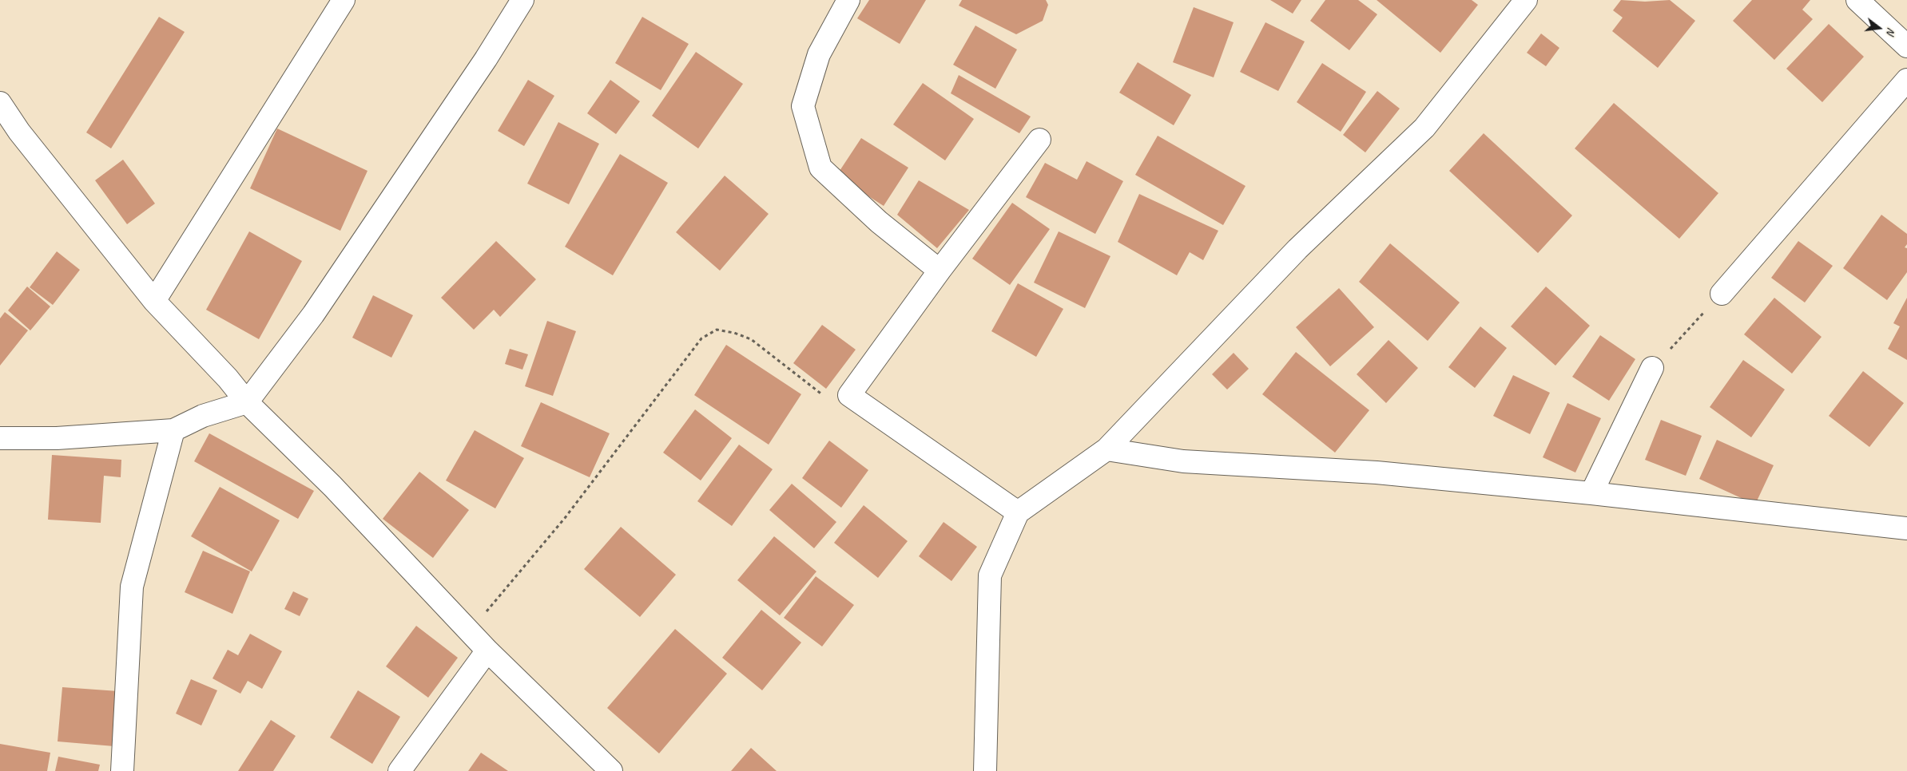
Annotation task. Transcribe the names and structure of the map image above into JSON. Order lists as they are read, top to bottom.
{
  "north": "right"
}
